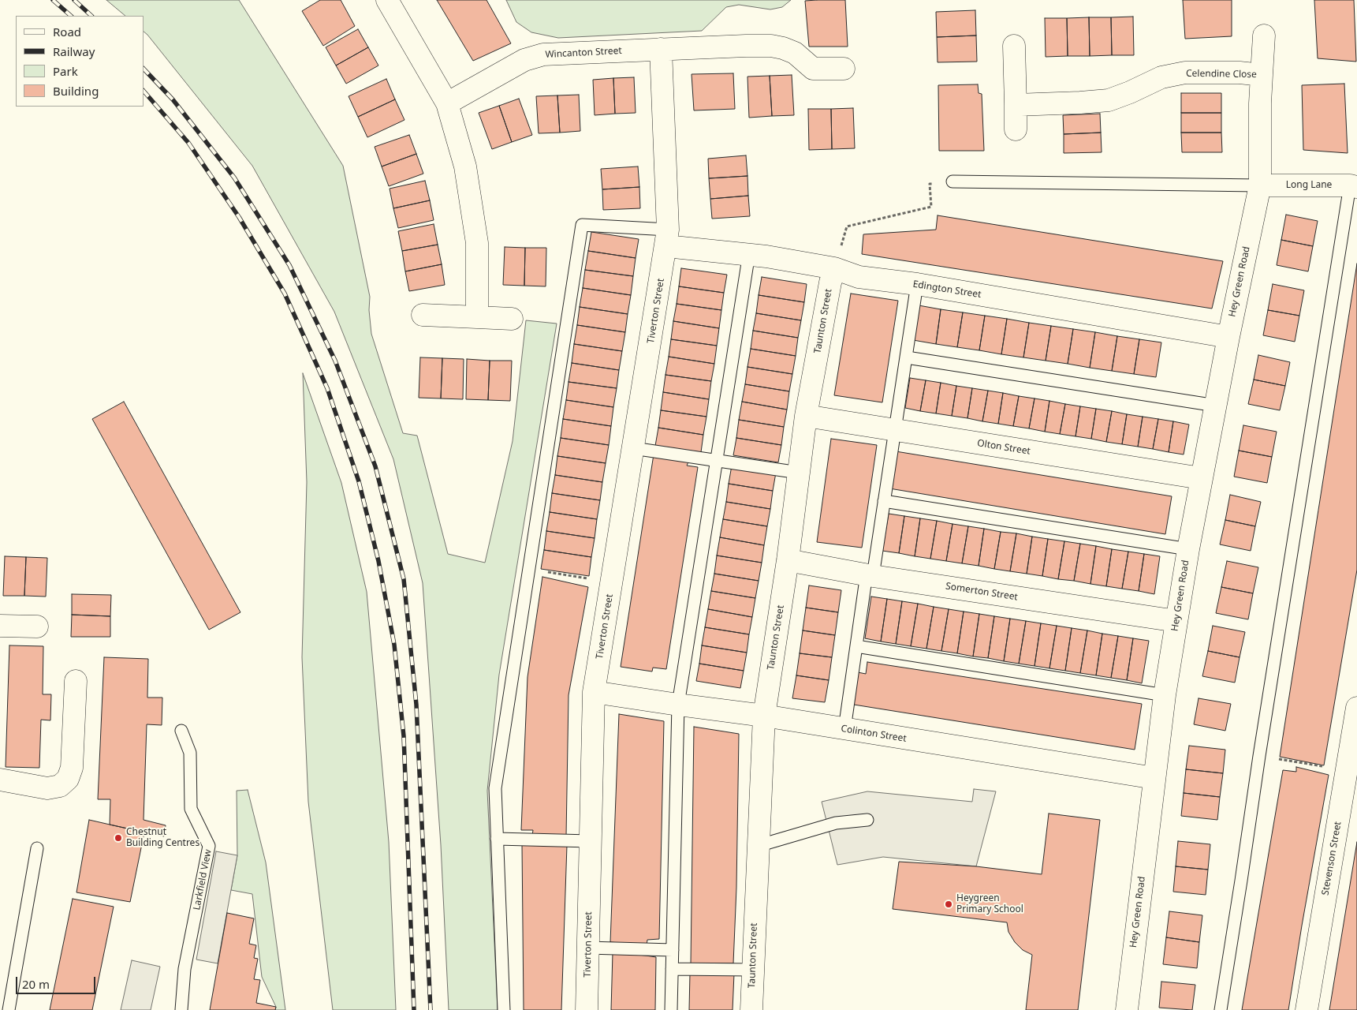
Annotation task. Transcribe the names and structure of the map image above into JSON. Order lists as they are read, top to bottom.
{
  "streets": {
    "street": [
      "Wincanton Street",
      "Celendine Close",
      "Long Lane",
      "Hey Green Road",
      "Edington Street",
      "Tiverton Street",
      "Taunton Street",
      "Olton Street",
      "Somerton Street",
      "Colinton Street",
      "Stevenson Street"
    ],
    "lane": ["Larkfield View"]
  },
  "crossings": [
    ["Celendine Close", "Long Lane"],
    ["Celendine Close", "Hey Green Road"],
    ["Long Lane", "Hey Green Road"],
    ["Hey Green Road", "Edington Street"],
    ["Hey Green Road", "Olton Street"],
    ["Hey Green Road", "Somerton Street"],
    ["Hey Green Road", "Colinton Street"],
    ["Edington Street", "Tiverton Street"],
    ["Edington Street", "Taunton Street"],
    ["Tiverton Street", "Colinton Street"],
    ["Taunton Street", "Olton Street"],
    ["Taunton Street", "Somerton Street"],
    ["Taunton Street", "Colinton Street"]
  ],
  "places": ["Chestnut Building Centres", "Heygreen Primary School"],
  "legend": [
    "Road",
    "Railway",
    "Park",
    "Building"
  ],
  "scale_bar": "20 m"
}
